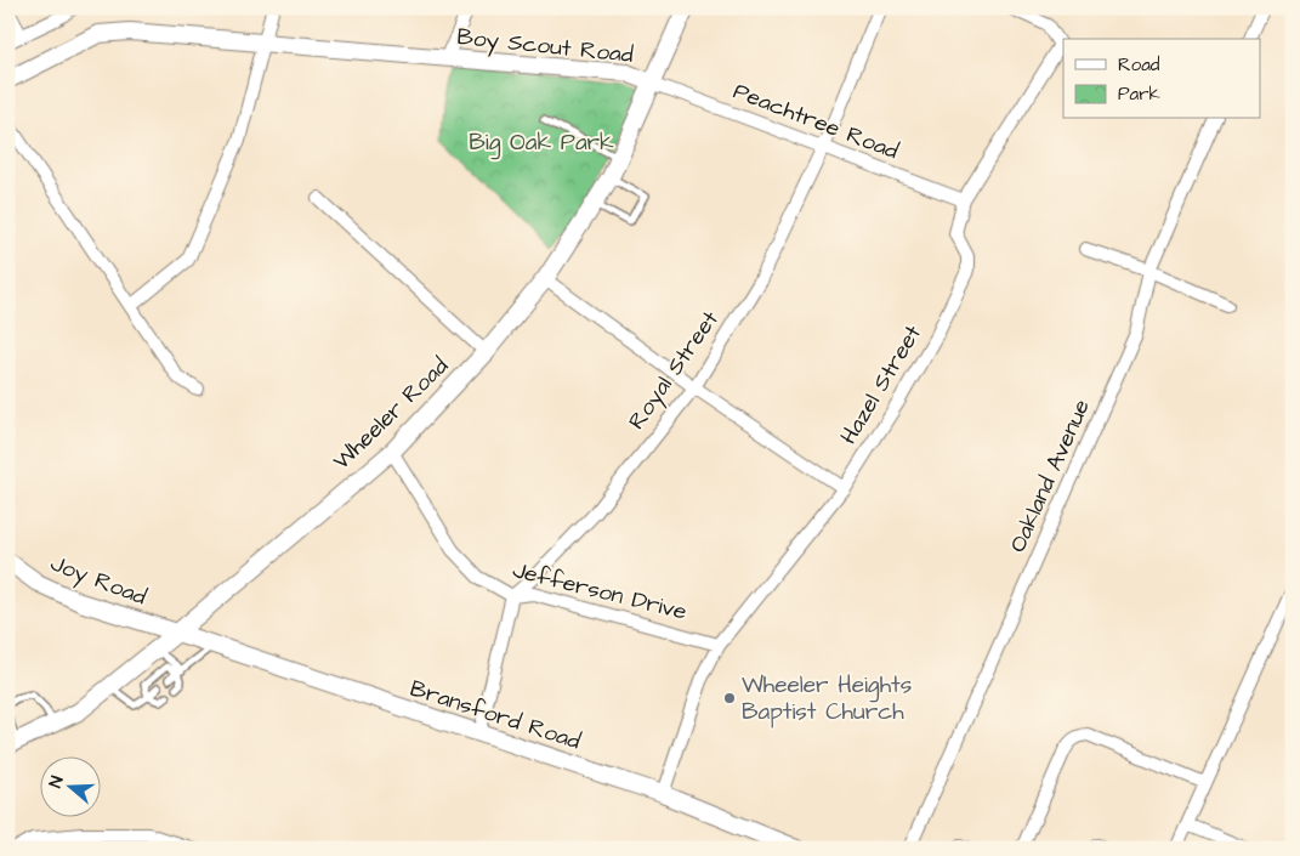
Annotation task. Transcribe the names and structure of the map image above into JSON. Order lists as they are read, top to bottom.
{
  "streets": {
    "street": [
      "Boy Scout Road",
      "Peachtree Road",
      "Royal Street",
      "Hazel Street",
      "Wheeler Road",
      "Oakland Avenue",
      "Joy Road",
      "Jefferson Drive",
      "Bransford Road"
    ]
  },
  "crossings": [
    ["Boy Scout Road", "Peachtree Road"],
    ["Boy Scout Road", "Wheeler Road"],
    ["Peachtree Road", "Royal Street"],
    ["Peachtree Road", "Hazel Street"],
    ["Peachtree Road", "Wheeler Road"],
    ["Royal Street", "Jefferson Drive"],
    ["Hazel Street", "Jefferson Drive"],
    ["Hazel Street", "Bransford Road"],
    ["Wheeler Road", "Joy Road"],
    ["Wheeler Road", "Jefferson Drive"],
    ["Wheeler Road", "Bransford Road"],
    ["Joy Road", "Bransford Road"]
  ],
  "parks": ["Big Oak Park"],
  "places": ["Wheeler Heights Baptist Church"],
  "legend": ["Road", "Park"],
  "north": "left"
}
